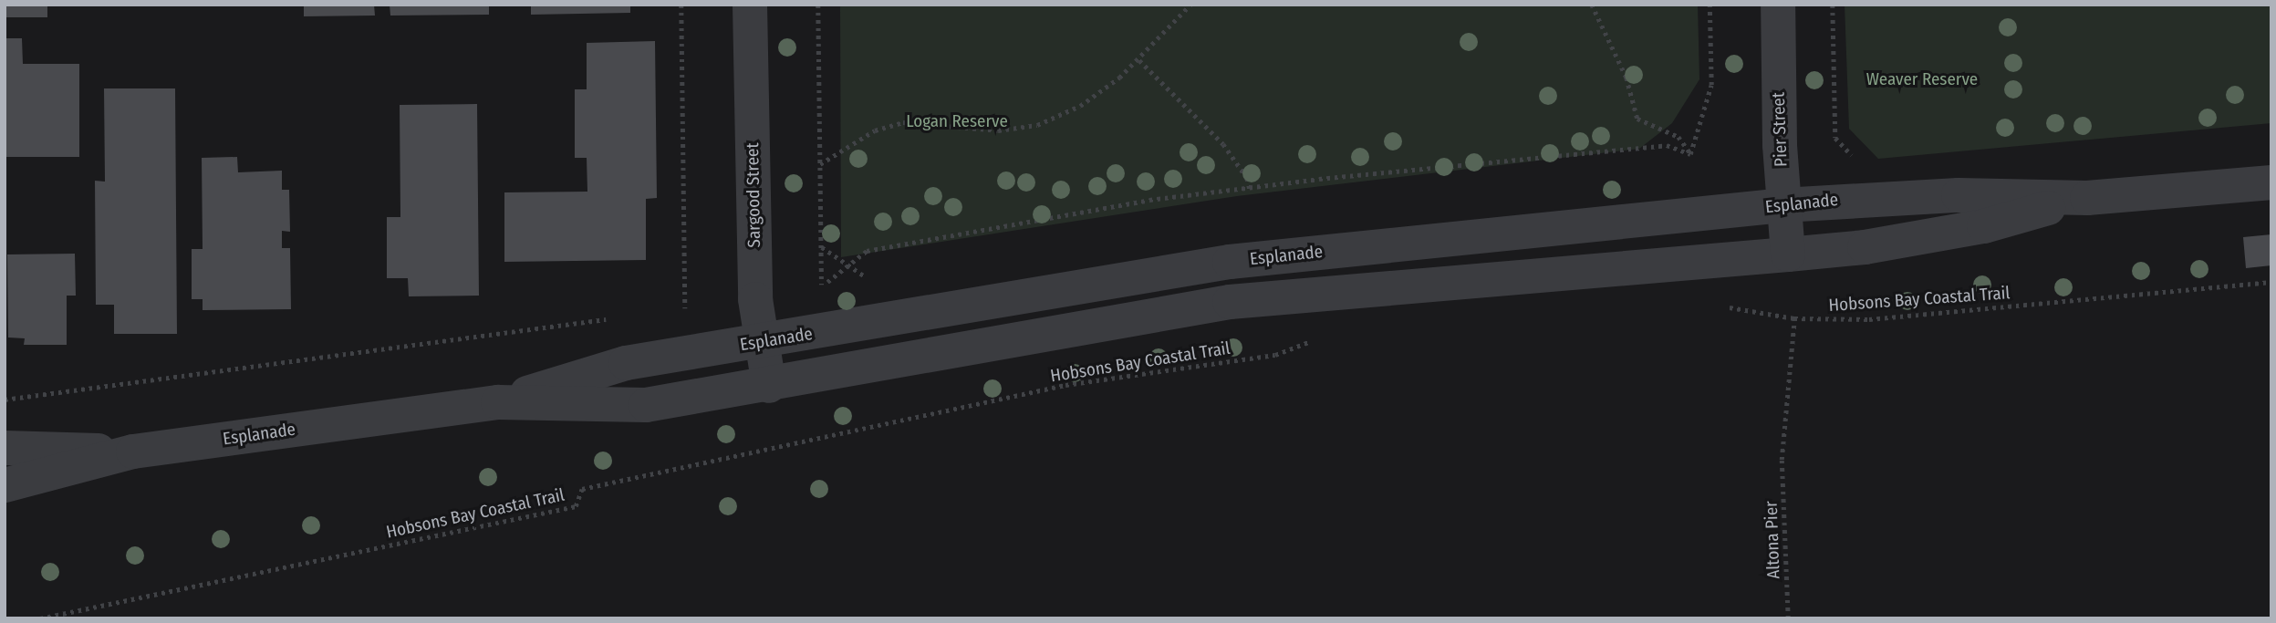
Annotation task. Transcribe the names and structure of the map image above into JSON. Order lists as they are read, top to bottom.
{
  "streets": {
    "street": ["Pier Street", "Sargood Street", "Esplanade"],
    "path": ["Hobsons Bay Coastal Trail", "Altona Pier"]
  },
  "crossings": [
    ["Pier Street", "Esplanade"],
    ["Sargood Street", "Esplanade"],
    ["Hobsons Bay Coastal Trail", "Altona Pier"]
  ],
  "parks": ["Weaver Reserve", "Logan Reserve"]
}
